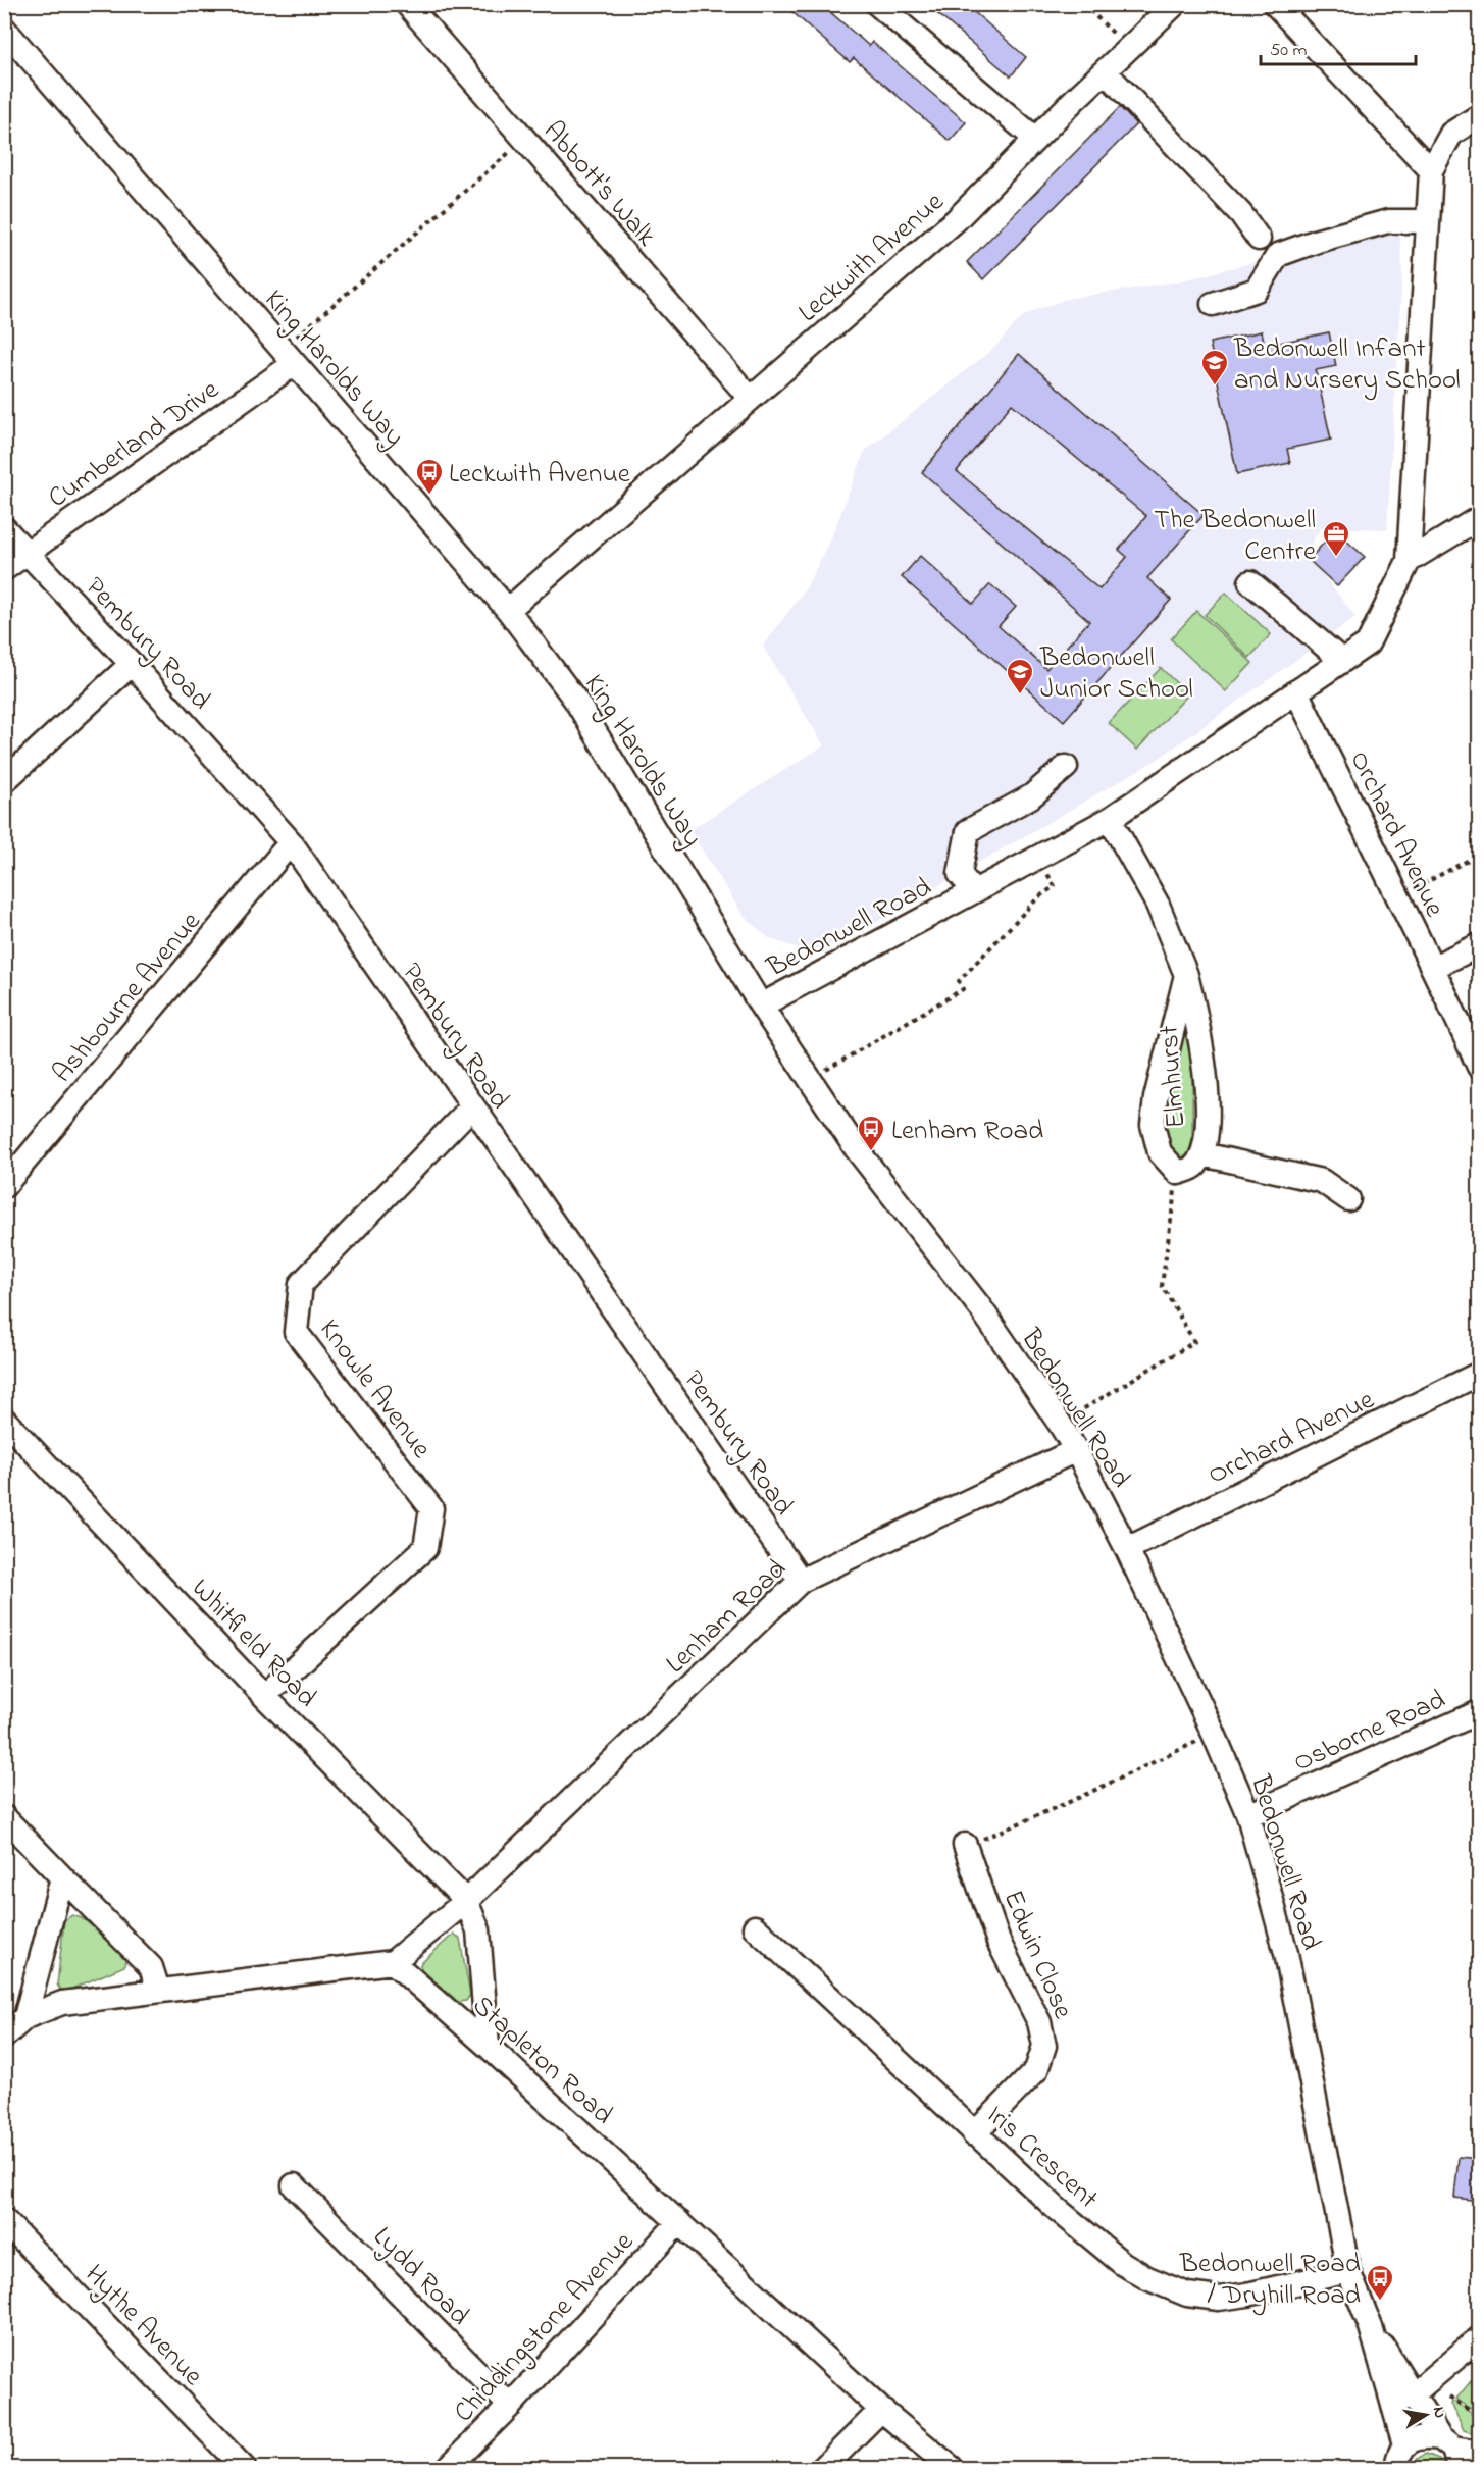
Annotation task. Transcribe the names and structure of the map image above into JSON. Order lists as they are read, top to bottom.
{
  "streets": {
    "street": [
      "Abbott's Walk",
      "Leckwith Avenue",
      "King Harolds Way",
      "Cumberland Drive",
      "Pembury Road",
      "Orchard Avenue",
      "Bedonwell Road",
      "Ashbourne Avenue",
      "Elmhurst",
      "Knowle Avenue",
      "Lenham Road",
      "Whitfield Road",
      "Osborne Road",
      "Edwin Close",
      "Stapleton Road",
      "Iris Crescent",
      "Lydd Road",
      "Hythe Avenue",
      "Chiddingstone Avenue"
    ]
  },
  "crossings": [
    ["Abbott's Walk", "Leckwith Avenue"],
    ["Leckwith Avenue", "King Harolds Way"],
    ["King Harolds Way", "Cumberland Drive"],
    ["King Harolds Way", "Bedonwell Road"],
    ["Cumberland Drive", "Pembury Road"],
    ["Pembury Road", "Ashbourne Avenue"],
    ["Pembury Road", "Knowle Avenue"],
    ["Pembury Road", "Lenham Road"],
    ["Orchard Avenue", "Bedonwell Road"],
    ["Bedonwell Road", "Elmhurst"],
    ["Bedonwell Road", "Lenham Road"],
    ["Bedonwell Road", "Osborne Road"],
    ["Bedonwell Road", "Iris Crescent"],
    ["Knowle Avenue", "Whitfield Road"],
    ["Lenham Road", "Whitfield Road"],
    ["Lenham Road", "Stapleton Road"],
    ["Edwin Close", "Iris Crescent"],
    ["Stapleton Road", "Chiddingstone Avenue"],
    ["Lydd Road", "Chiddingstone Avenue"]
  ],
  "places": {
    "school or university": ["Bedonwell Infant and Nursery School", "Bedonwell Junior School"],
    "bus stop": ["Leckwith Avenue", "Lenham Road", "Bedonwell Road / Dryhill Road"],
    "office": ["The Bedonwell Centre"]
  },
  "scale_bar": "50 m",
  "north": "right"
}
